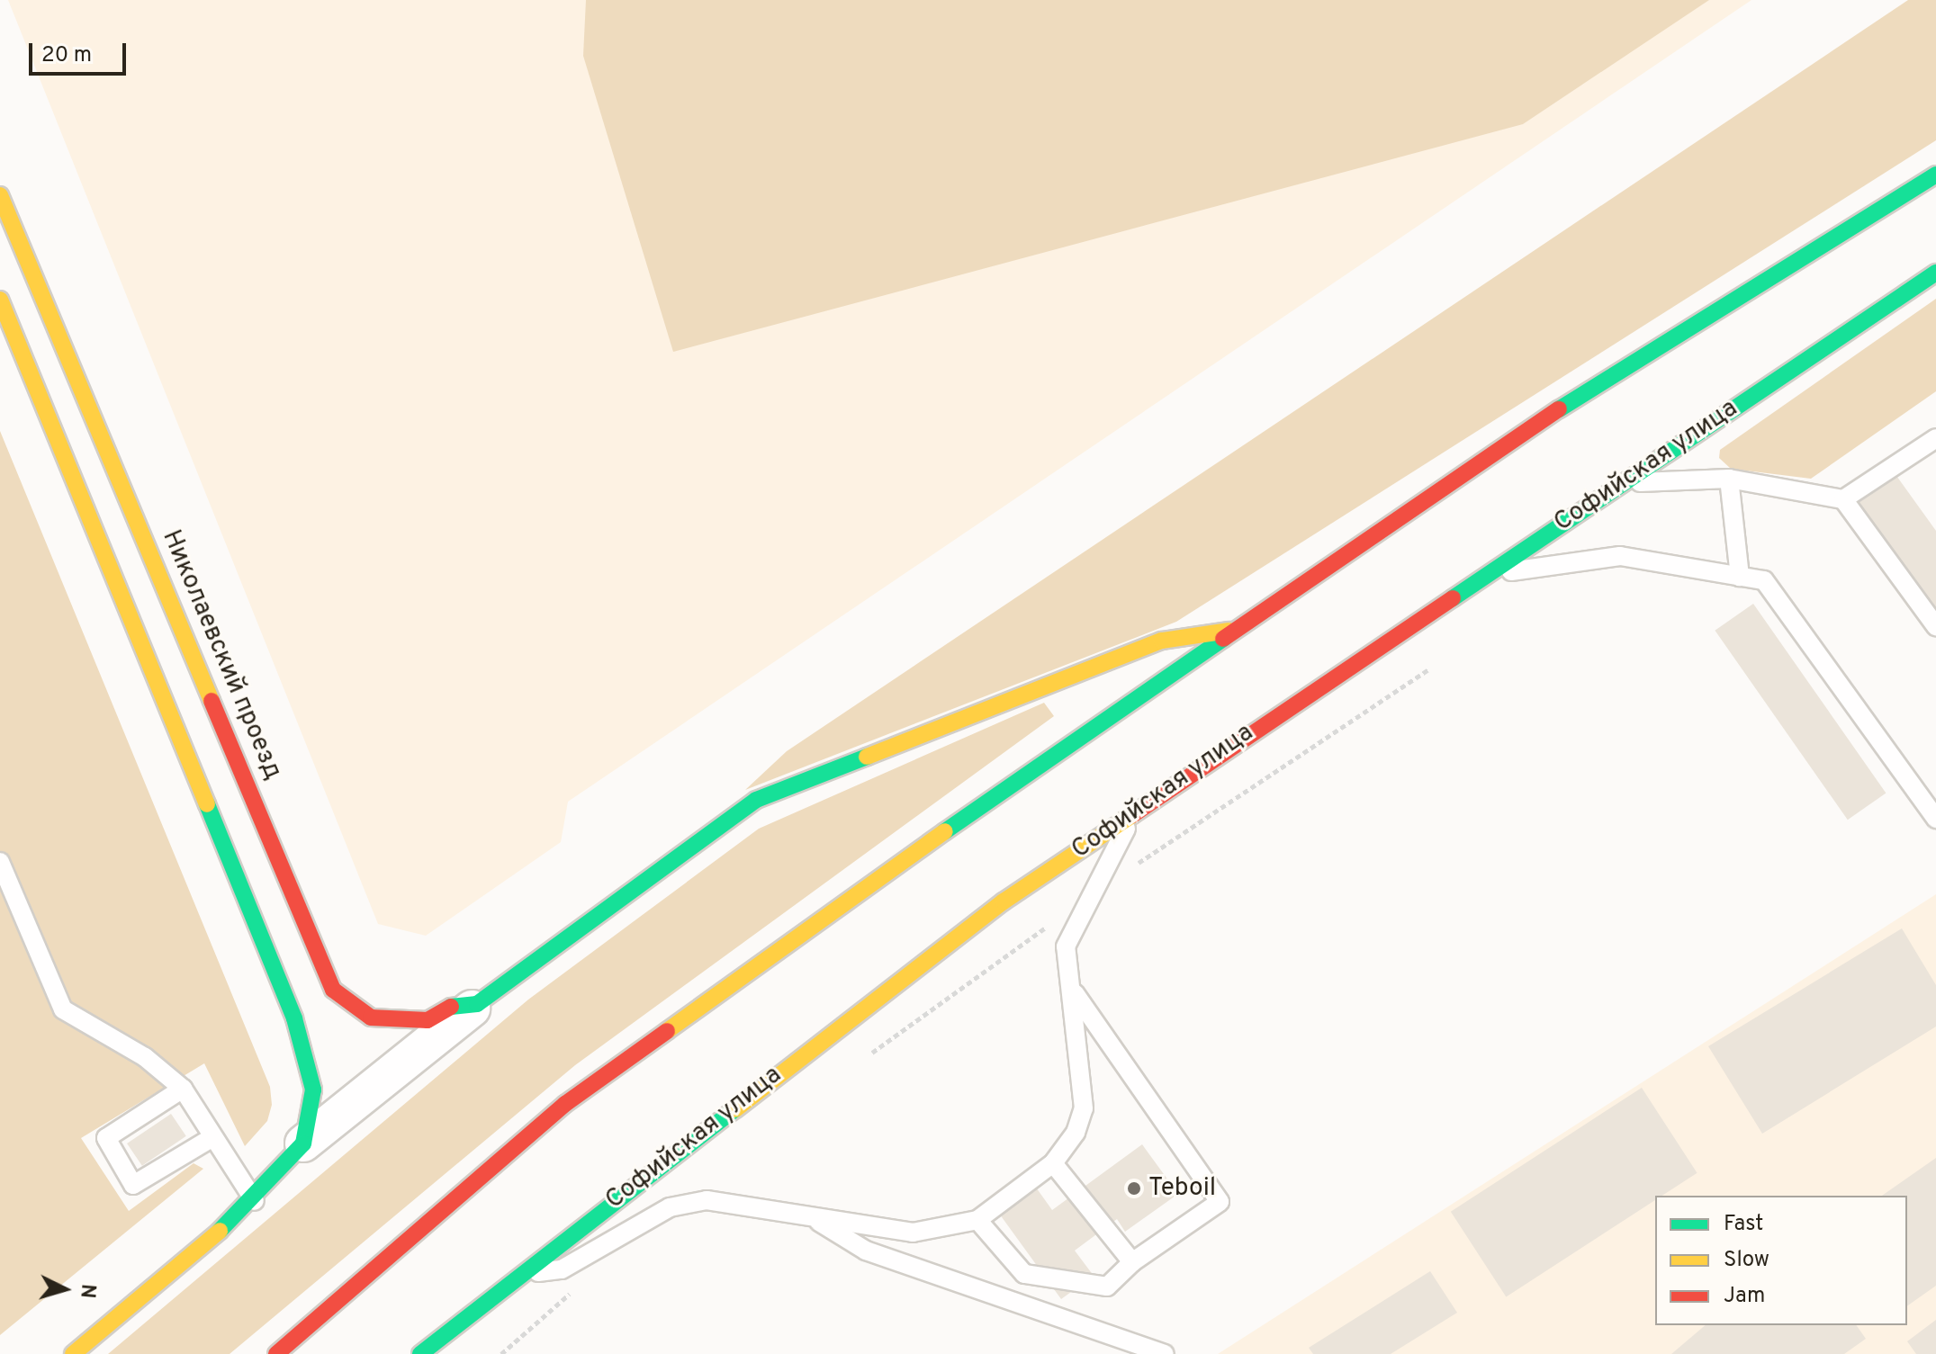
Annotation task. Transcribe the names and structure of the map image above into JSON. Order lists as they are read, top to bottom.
{
  "streets": {
    "main road": ["Софийская улица", "Николаевский проезд"]
  },
  "places": ["Teboil"],
  "legend": ["Fast", "Slow", "Jam"],
  "scale_bar": "20 m",
  "north": "right"
}
